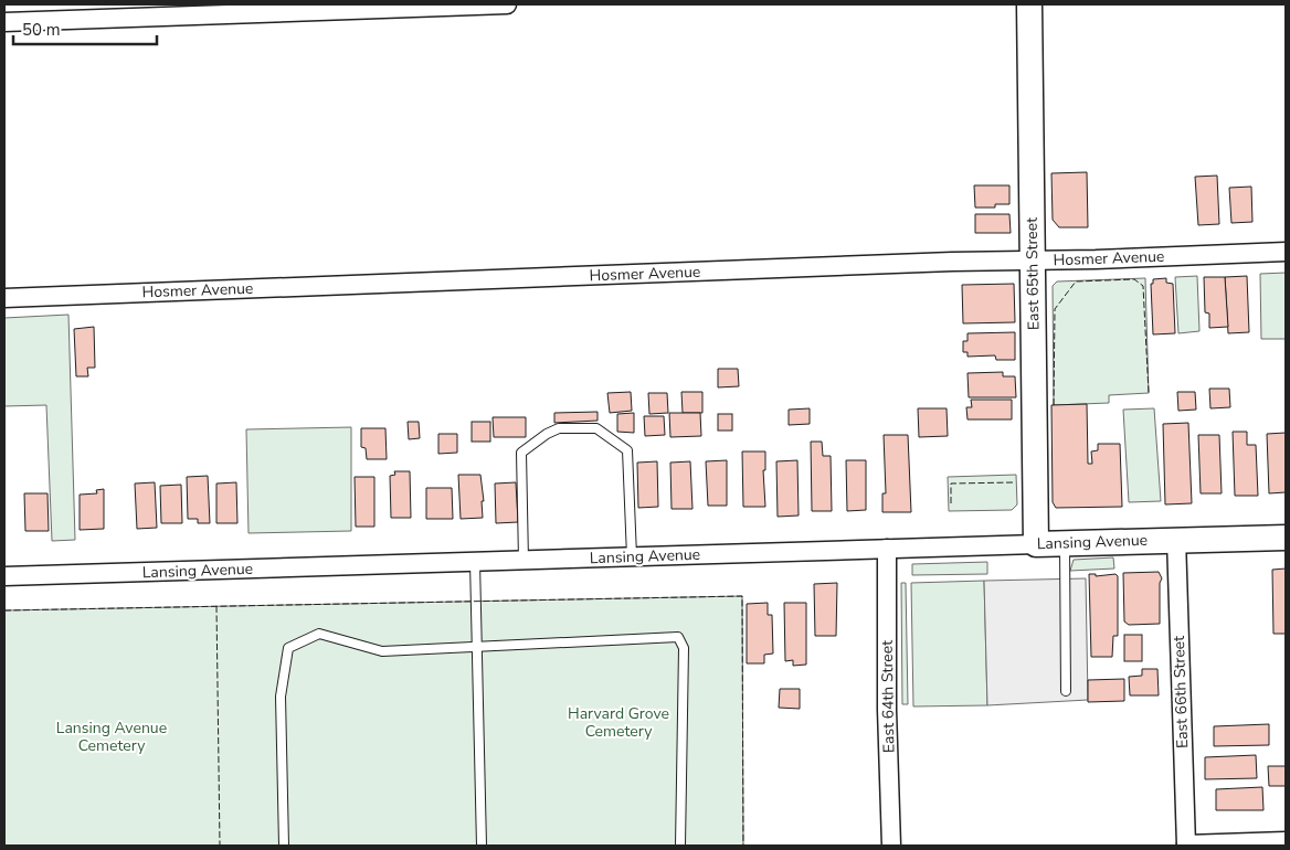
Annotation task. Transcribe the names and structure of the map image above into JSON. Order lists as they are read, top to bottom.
{
  "streets": {
    "street": [
      "Hosmer Avenue",
      "East 65th Street",
      "Lansing Avenue",
      "East 66th Street",
      "East 64th Street"
    ]
  },
  "crossings": [
    ["Hosmer Avenue", "East 65th Street"],
    ["East 65th Street", "Lansing Avenue"],
    ["Lansing Avenue", "East 66th Street"],
    ["Lansing Avenue", "East 64th Street"]
  ],
  "parks": ["Harvard Grove Cemetery", "Lansing Avenue Cemetery"],
  "scale_bar": "50 m"
}
